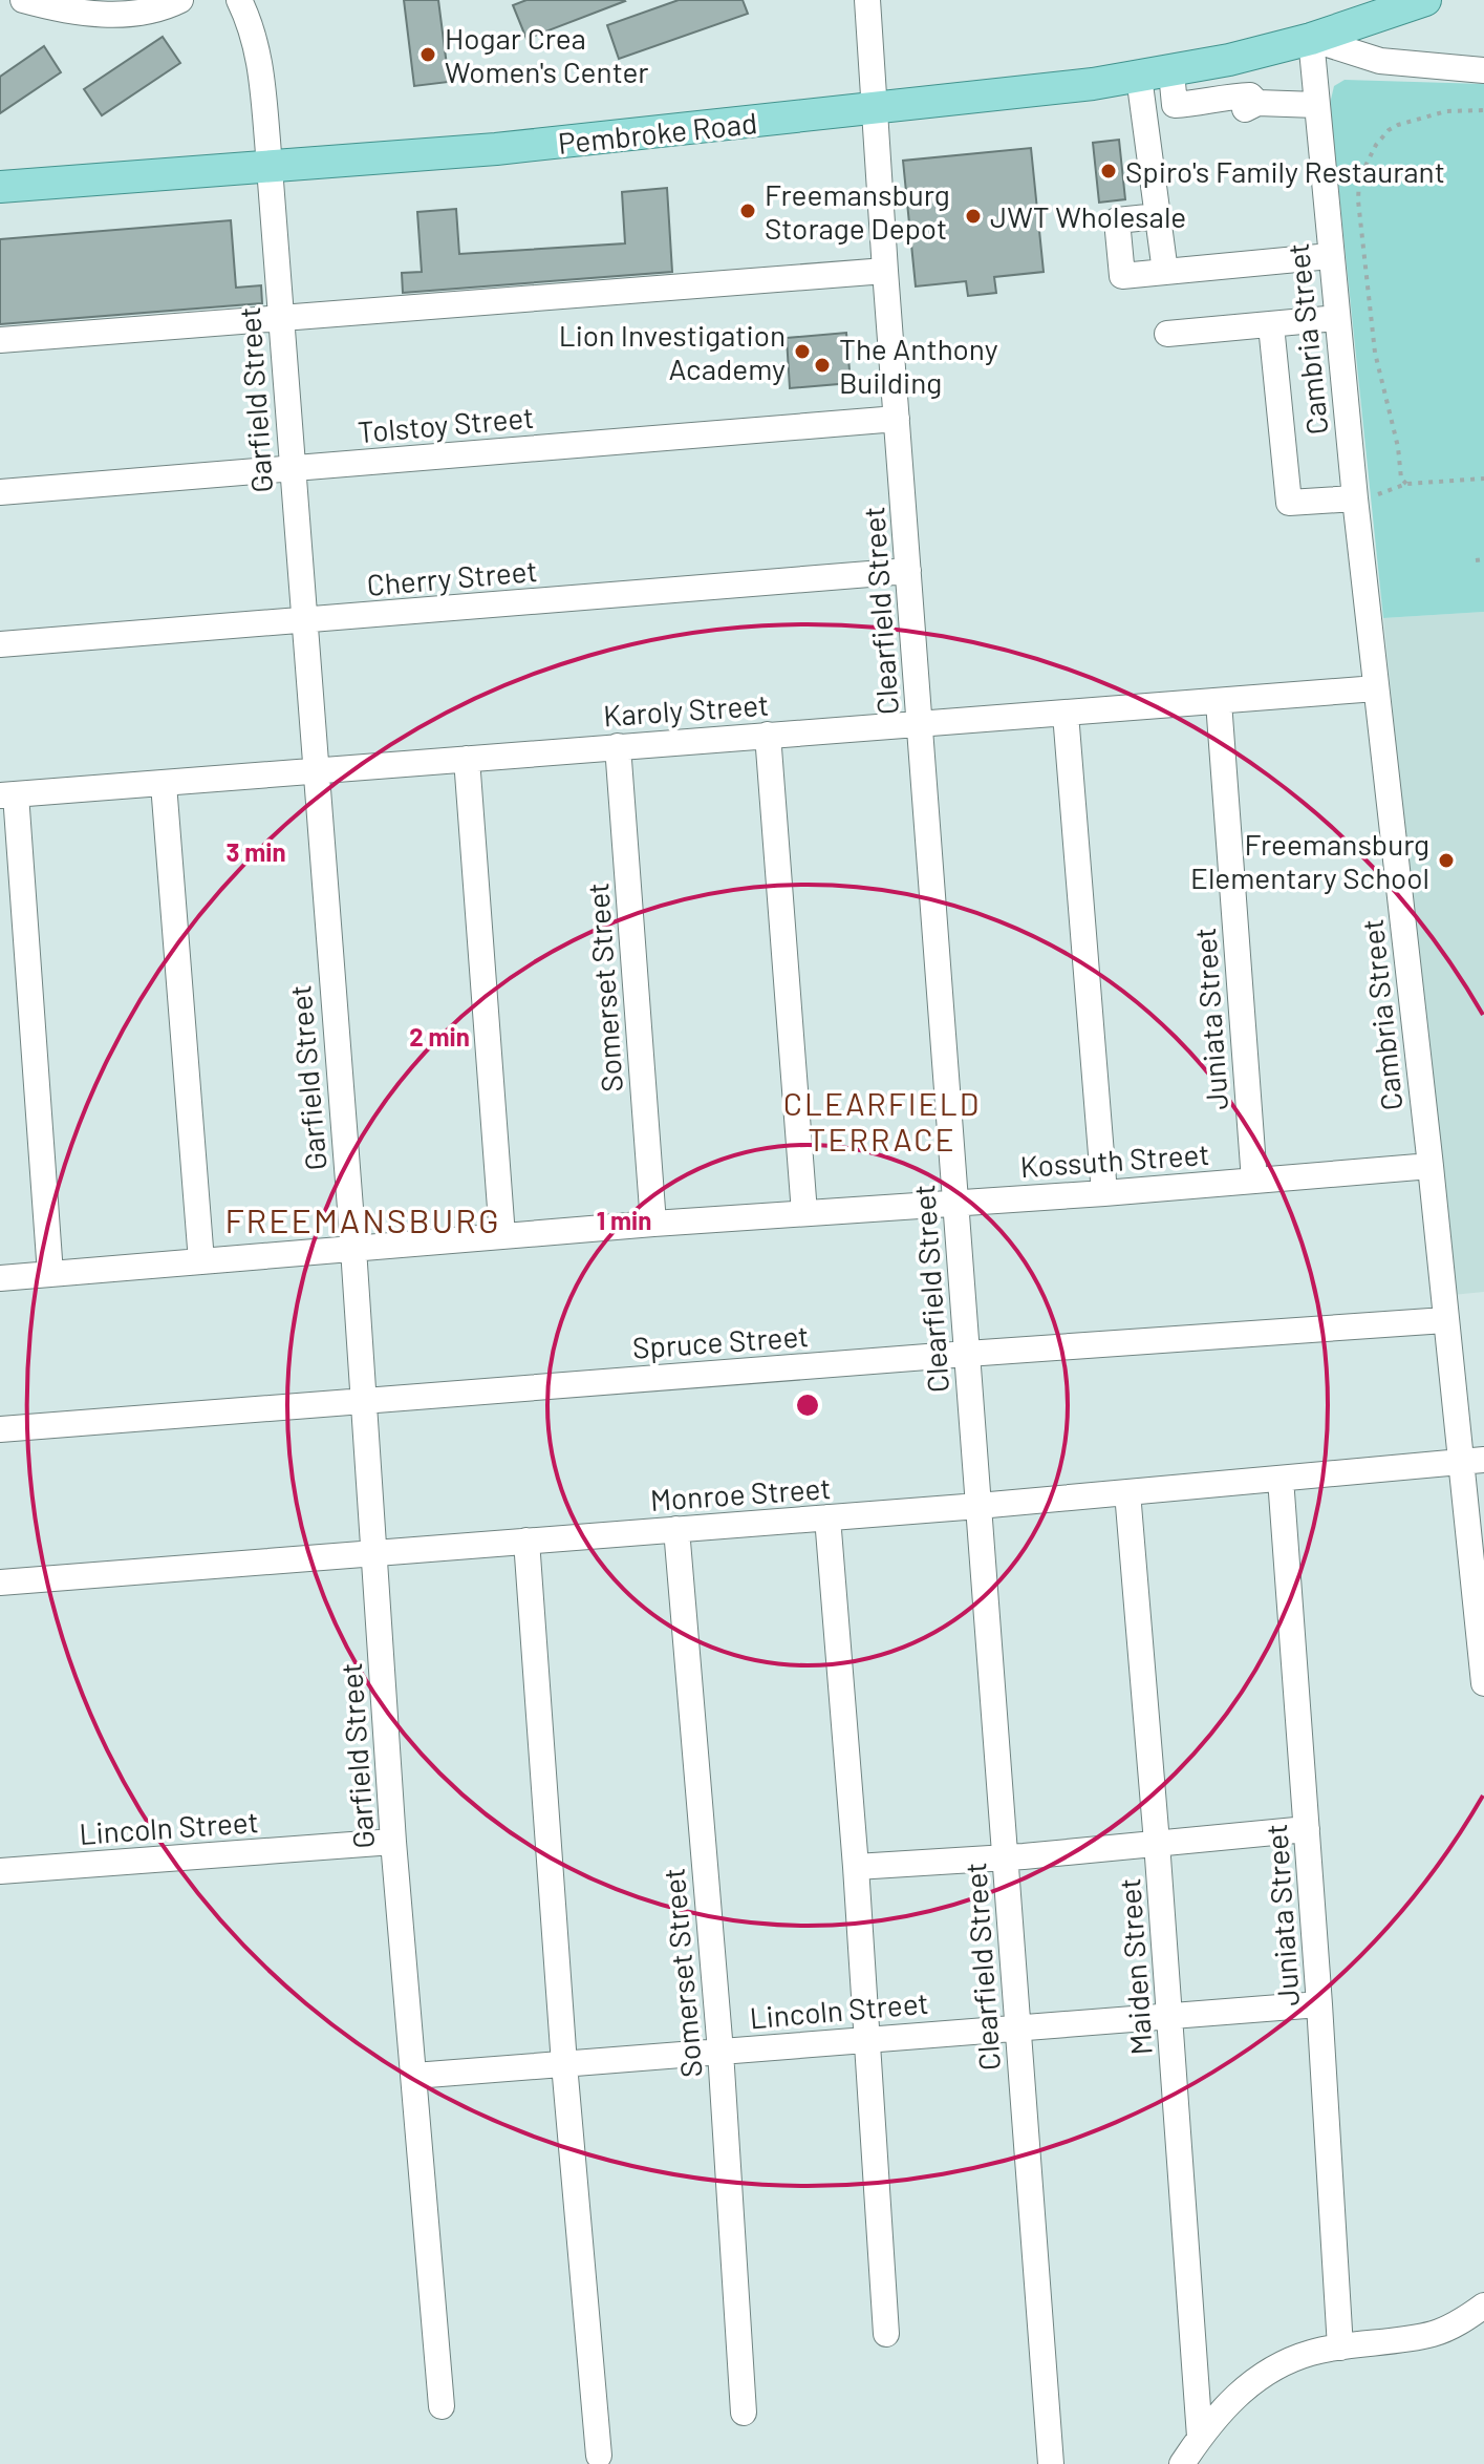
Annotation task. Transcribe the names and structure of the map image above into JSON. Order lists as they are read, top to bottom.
{
  "streets": {
    "main road": ["Pembroke Road"],
    "street": [
      "Cambria Street",
      "Garfield Street",
      "Tolstoy Street",
      "Cherry Street",
      "Clearfield Street",
      "Karoly Street",
      "Somerset Street",
      "Juniata Street",
      "Kossuth Street",
      "Spruce Street",
      "Monroe Street",
      "Lincoln Street",
      "Maiden Street"
    ]
  },
  "crossings": [
    ["Pembroke Road", "Cambria Street"],
    ["Pembroke Road", "Garfield Street"],
    ["Pembroke Road", "Clearfield Street"],
    ["Cambria Street", "Karoly Street"],
    ["Cambria Street", "Kossuth Street"],
    ["Cambria Street", "Spruce Street"],
    ["Cambria Street", "Monroe Street"],
    ["Garfield Street", "Tolstoy Street"],
    ["Garfield Street", "Cherry Street"],
    ["Garfield Street", "Karoly Street"],
    ["Garfield Street", "Kossuth Street"],
    ["Garfield Street", "Spruce Street"],
    ["Garfield Street", "Monroe Street"],
    ["Garfield Street", "Lincoln Street"],
    ["Tolstoy Street", "Clearfield Street"],
    ["Cherry Street", "Clearfield Street"],
    ["Clearfield Street", "Karoly Street"],
    ["Clearfield Street", "Kossuth Street"],
    ["Clearfield Street", "Spruce Street"],
    ["Clearfield Street", "Monroe Street"],
    ["Clearfield Street", "Lincoln Street"],
    ["Karoly Street", "Somerset Street"],
    ["Karoly Street", "Juniata Street"],
    ["Somerset Street", "Kossuth Street"],
    ["Somerset Street", "Monroe Street"],
    ["Somerset Street", "Lincoln Street"],
    ["Juniata Street", "Kossuth Street"],
    ["Juniata Street", "Monroe Street"],
    ["Juniata Street", "Lincoln Street"],
    ["Monroe Street", "Maiden Street"],
    ["Lincoln Street", "Maiden Street"]
  ],
  "districts": ["CLEARFIELD TERRACE", "FREEMANSBURG"],
  "places": [
    "Hogar Crea Women's Center",
    "Spiro's Family Restaurant",
    "Freemansburg Storage Depot",
    "JWT Wholesale",
    "Lion Investigation Academy",
    "The Anthony Building",
    "Freemansburg Elementary School"
  ],
  "rings": ["3 min", "2 min", "1 min"]
}
